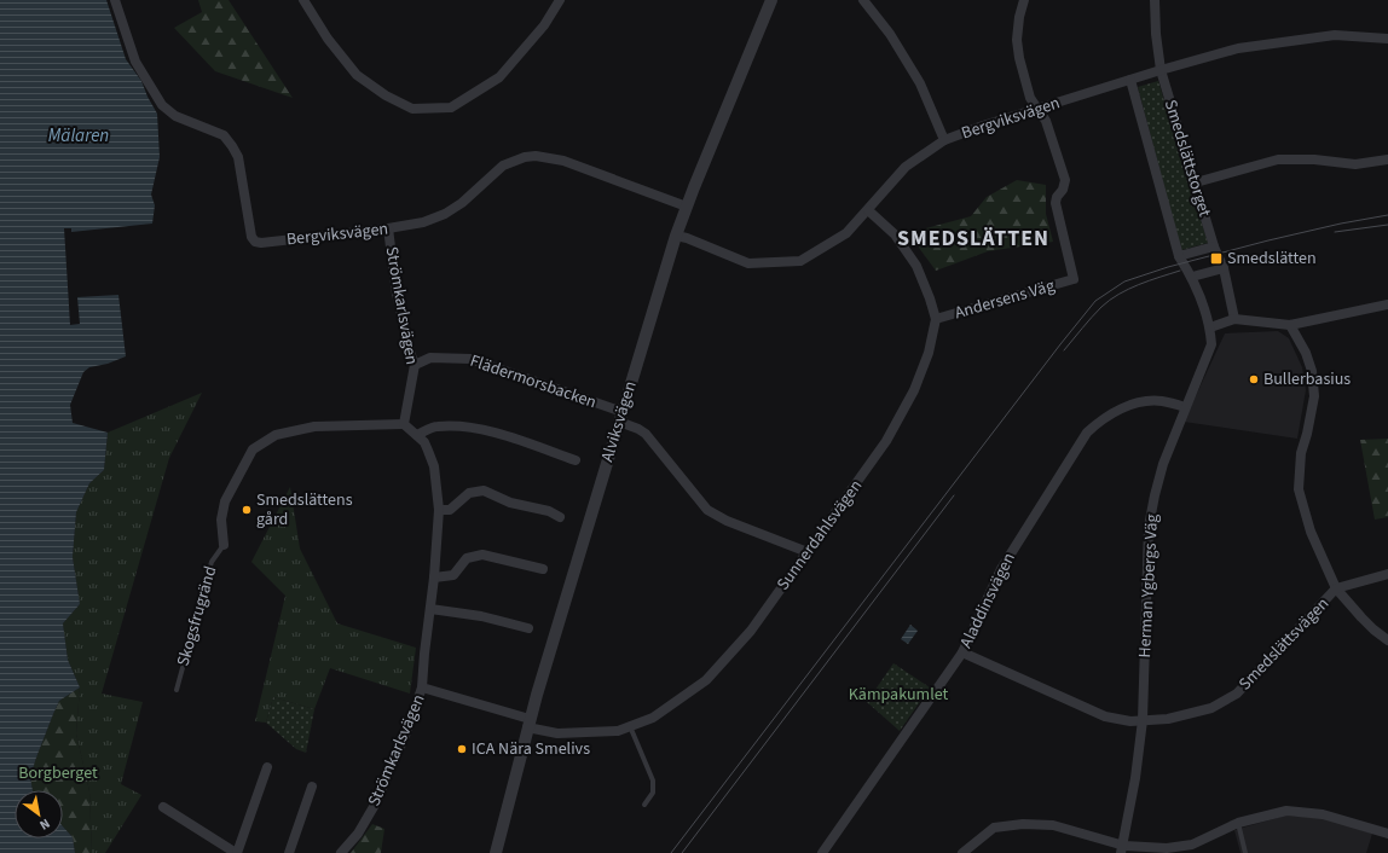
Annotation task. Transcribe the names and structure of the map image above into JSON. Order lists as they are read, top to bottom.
{
  "streets": {
    "street": [
      "Bergviksvägen",
      "Smedslättstorget",
      "Andersens Väg",
      "Strömkarlsvägen",
      "Flädermorsbacken",
      "Alviksvägen",
      "Sunnerdahlsvägen",
      "Herman Ygbergs Väg",
      "Aladdinsvägen",
      "Skogsfrugränd",
      "Smedslättsvägen"
    ]
  },
  "crossings": [
    ["Bergviksvägen", "Smedslättstorget"],
    ["Bergviksvägen", "Andersens Väg"],
    ["Bergviksvägen", "Strömkarlsvägen"],
    ["Bergviksvägen", "Alviksvägen"],
    ["Bergviksvägen", "Sunnerdahlsvägen"],
    ["Smedslättstorget", "Herman Ygbergs Väg"],
    ["Andersens Väg", "Sunnerdahlsvägen"],
    ["Strömkarlsvägen", "Flädermorsbacken"],
    ["Strömkarlsvägen", "Sunnerdahlsvägen"],
    ["Strömkarlsvägen", "Skogsfrugränd"],
    ["Flädermorsbacken", "Alviksvägen"],
    ["Flädermorsbacken", "Sunnerdahlsvägen"],
    ["Alviksvägen", "Sunnerdahlsvägen"],
    ["Herman Ygbergs Väg", "Aladdinsvägen"],
    ["Herman Ygbergs Väg", "Smedslättsvägen"],
    ["Aladdinsvägen", "Smedslättsvägen"]
  ],
  "districts": ["SMEDSLÄTTEN"],
  "water": ["Mälaren"],
  "parks": ["Kämpakumlet", "Borgberget"],
  "places": {
    "transit": ["Smedslätten"],
    "other": ["Bullerbasius", "Smedslättens gård", "ICA Nära Smelivs"]
  },
  "north": "bottom right"
}
